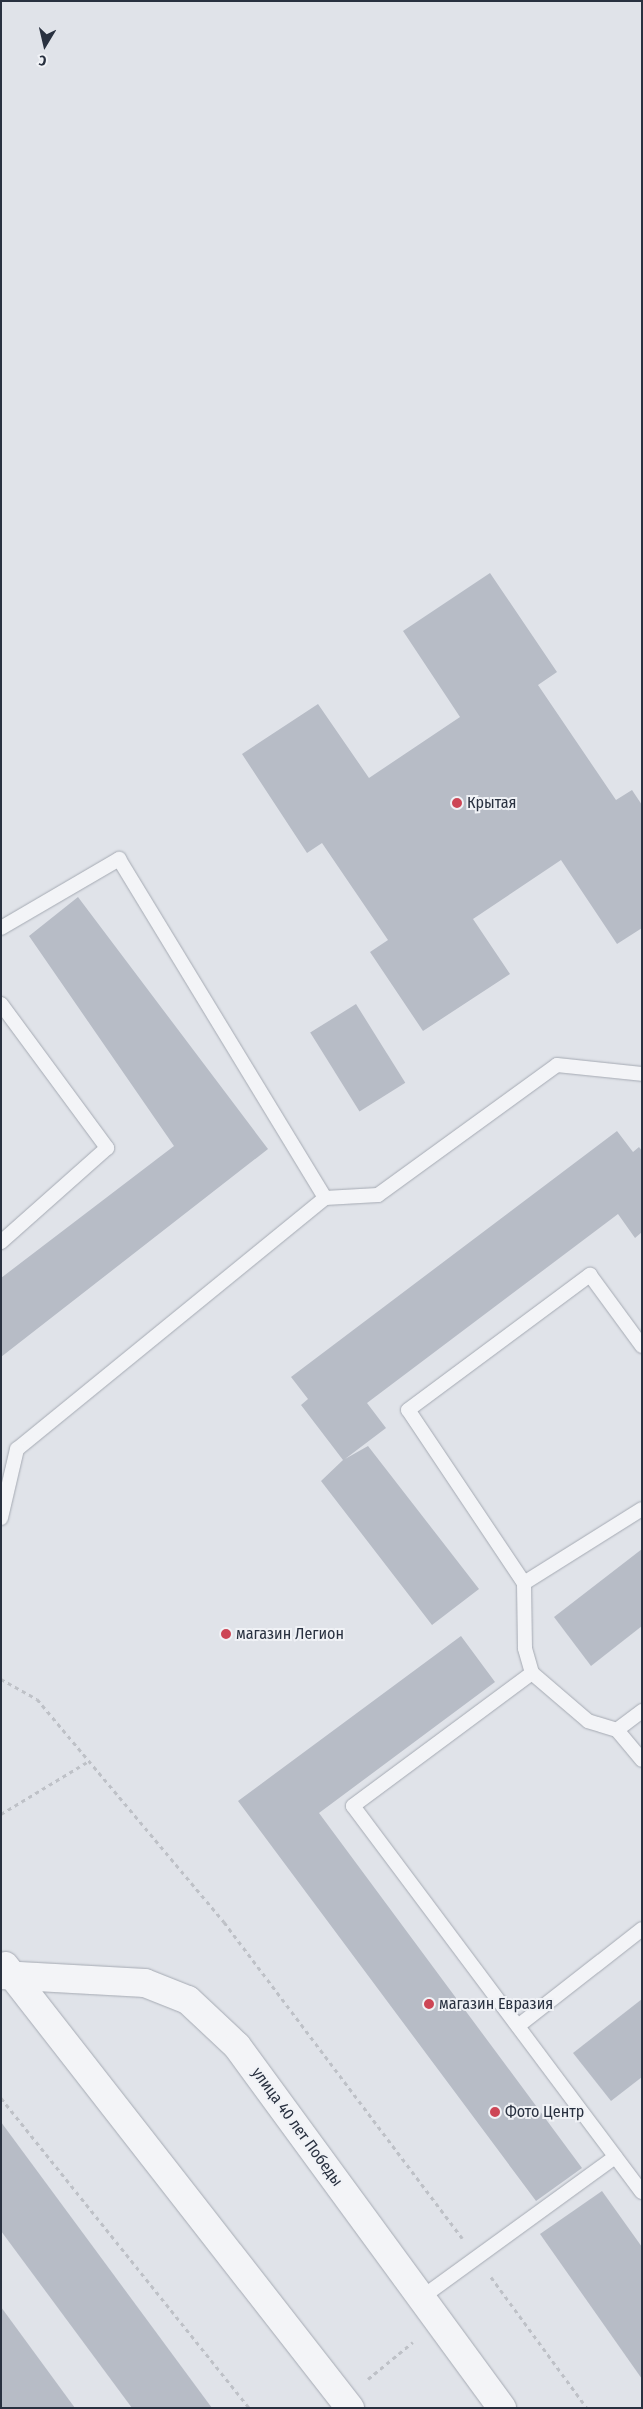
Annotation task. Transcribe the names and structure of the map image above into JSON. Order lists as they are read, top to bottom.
{
  "streets": {
    "street": ["улица 40 лет Победы"]
  },
  "places": [
    "Крытая",
    "магазин Легион",
    "магазин Евразия",
    "Фото Центр"
  ],
  "north": "bottom"
}
